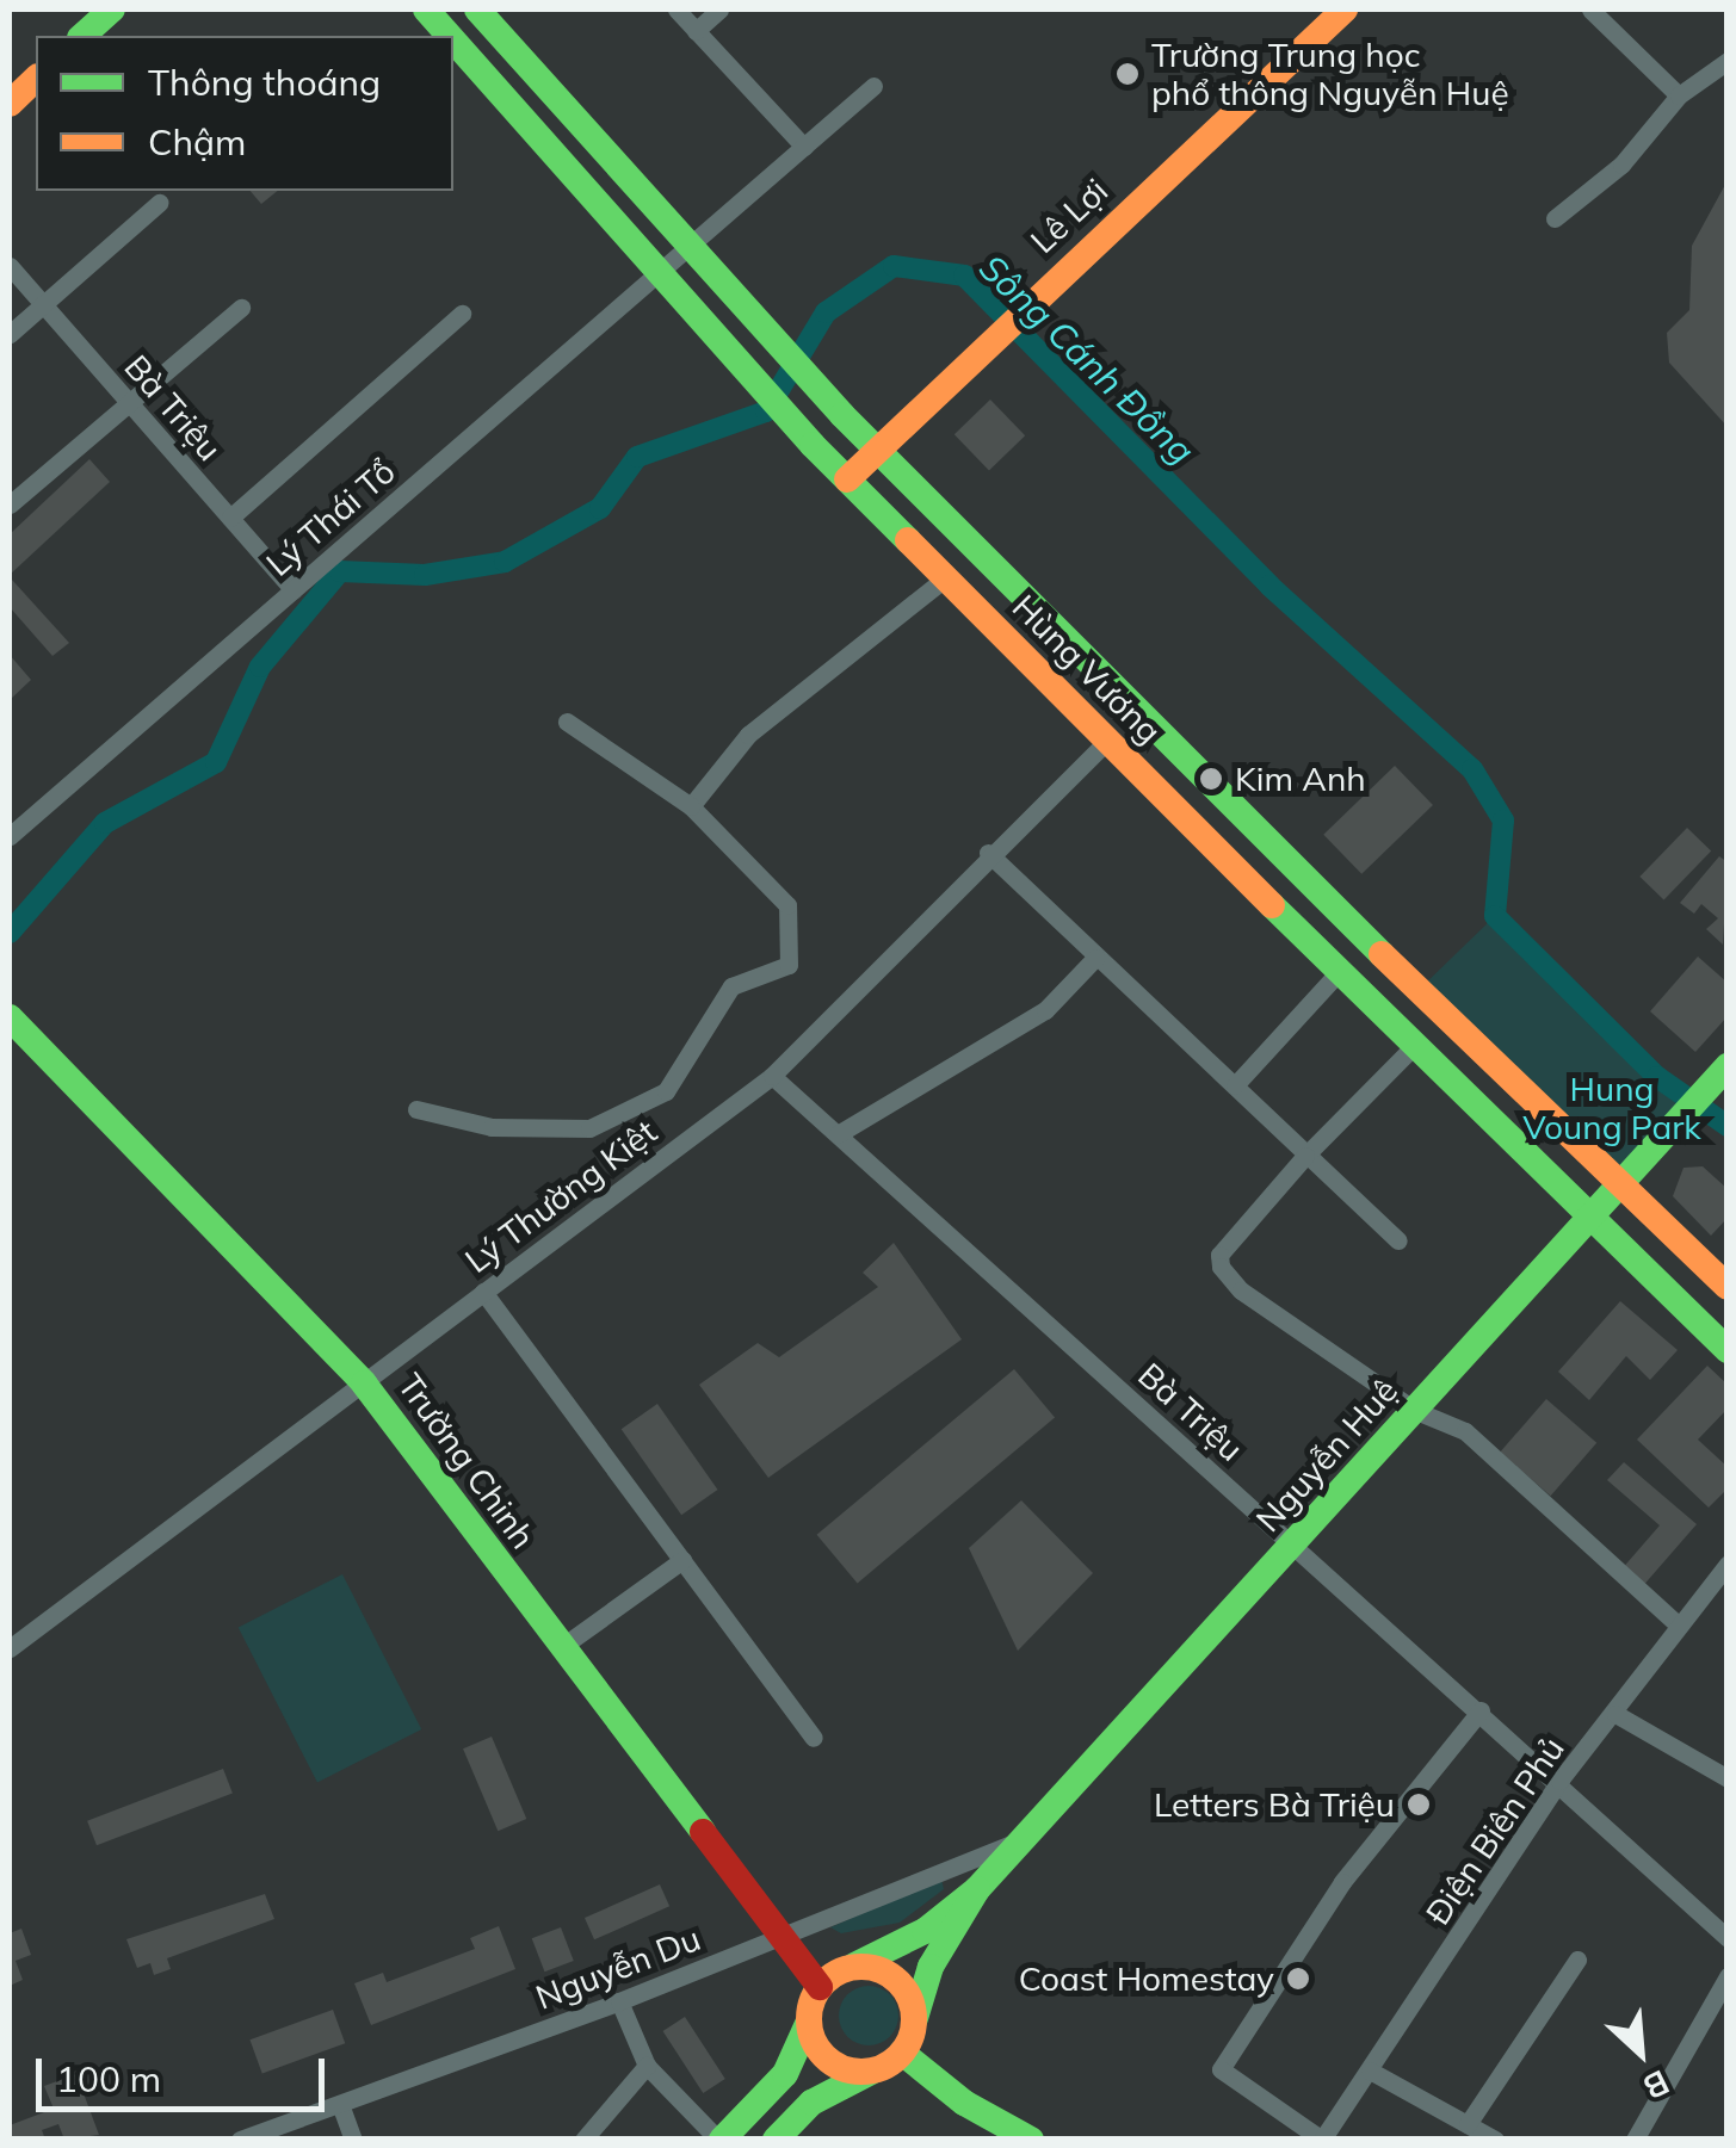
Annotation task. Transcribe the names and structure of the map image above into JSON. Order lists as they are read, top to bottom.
{
  "streets": {
    "main road": [
      "Lê Lợi",
      "Hùng Vương",
      "Nguyễn Huệ",
      "Trường Chinh"
    ],
    "street": [
      "Bà Triệu",
      "Lý Thái Tổ",
      "Lý Thường Kiệt",
      "Điện Biên Phủ",
      "Nguyễn Du"
    ]
  },
  "crossings": [
    ["Lê Lợi", "Hùng Vương"],
    ["Bà Triệu", "Lý Thái Tổ"],
    ["Bà Triệu", "Lý Thường Kiệt"],
    ["Bà Triệu", "Nguyễn Huệ"],
    ["Bà Triệu", "Điện Biên Phủ"],
    ["Lý Thái Tổ", "Hùng Vương"],
    ["Hùng Vương", "Lý Thường Kiệt"],
    ["Hùng Vương", "Nguyễn Huệ"],
    ["Lý Thường Kiệt", "Trường Chinh"],
    ["Nguyễn Huệ", "Nguyễn Du"],
    ["Trường Chinh", "Nguyễn Du"]
  ],
  "water": ["Sông Cánh Đồng"],
  "parks": ["Hung Voung Park"],
  "places": [
    "Trường Trung học phổ thông Nguyễn Huệ",
    "Kim Anh",
    "Letters Bà Triệu",
    "Coast Homestay"
  ],
  "legend": ["Thông thoáng", "Chậm"],
  "scale_bar": "100 m",
  "north": "bottom right"
}
